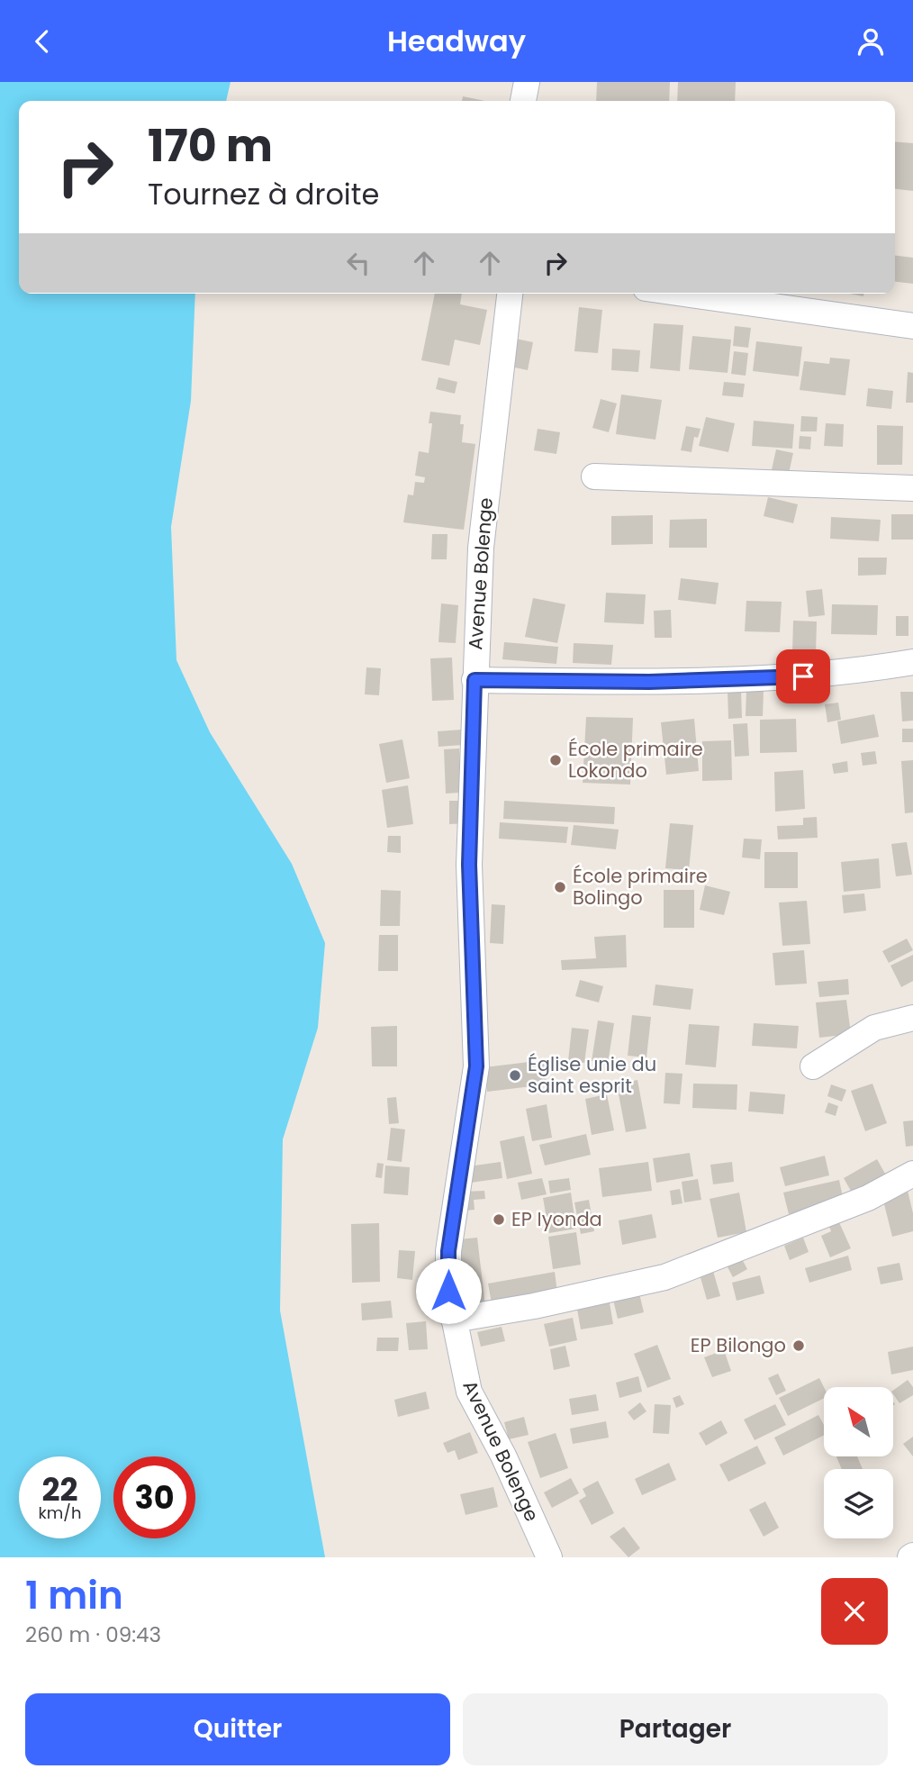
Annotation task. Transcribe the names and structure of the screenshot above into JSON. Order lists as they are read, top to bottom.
{
  "streets": {
    "street": ["Avenue Bolenge"]
  },
  "places": [
    "École primaire Lokondo",
    "École primaire Bolingo",
    "Église unie du saint esprit",
    "EP Iyonda",
    "EP Bilongo"
  ],
  "north": "top left",
  "page": {
    "header": "Headway",
    "turn": ["170 m", "Tournez à droite"],
    "speed": "22 km/h",
    "limit": "30",
    "heading": ["1 min", "260 m · 09:43"],
    "buttons": ["Quitter", "Partager"]
  }
}
